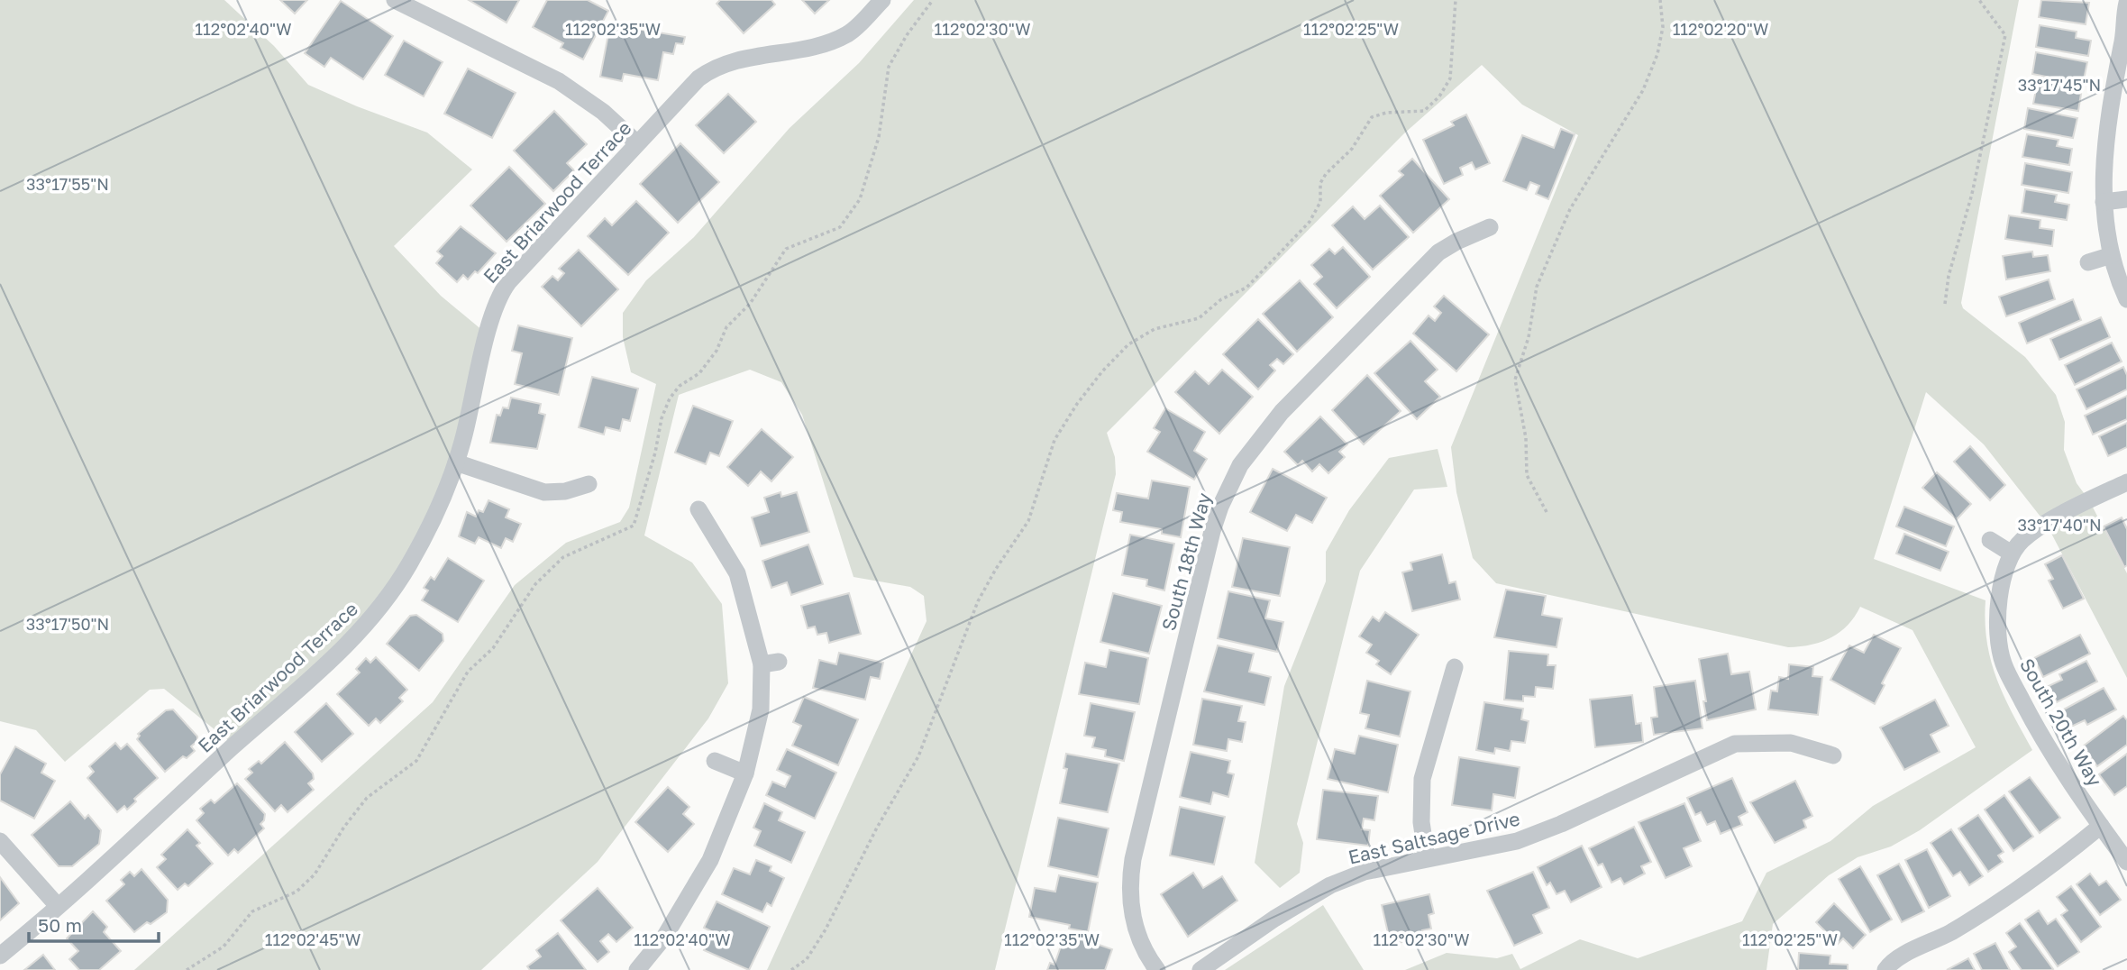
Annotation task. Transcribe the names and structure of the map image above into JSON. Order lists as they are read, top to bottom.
{
  "streets": {
    "street": [
      "East Briarwood Terrace",
      "South 18th Way",
      "South 20th Way",
      "East Saltsage Drive"
    ]
  },
  "scale_bar": "50 m",
  "coordinates": [
    "112°02'25\"W",
    "112°02'20\"W",
    "112°02'40\"W",
    "112°02'35\"W",
    "112°02'30\"W",
    "33°17'45\"N",
    "33°17'55\"N",
    "33°17'40\"N",
    "33°17'50\"N",
    "112°02'45\"W"
  ]
}
